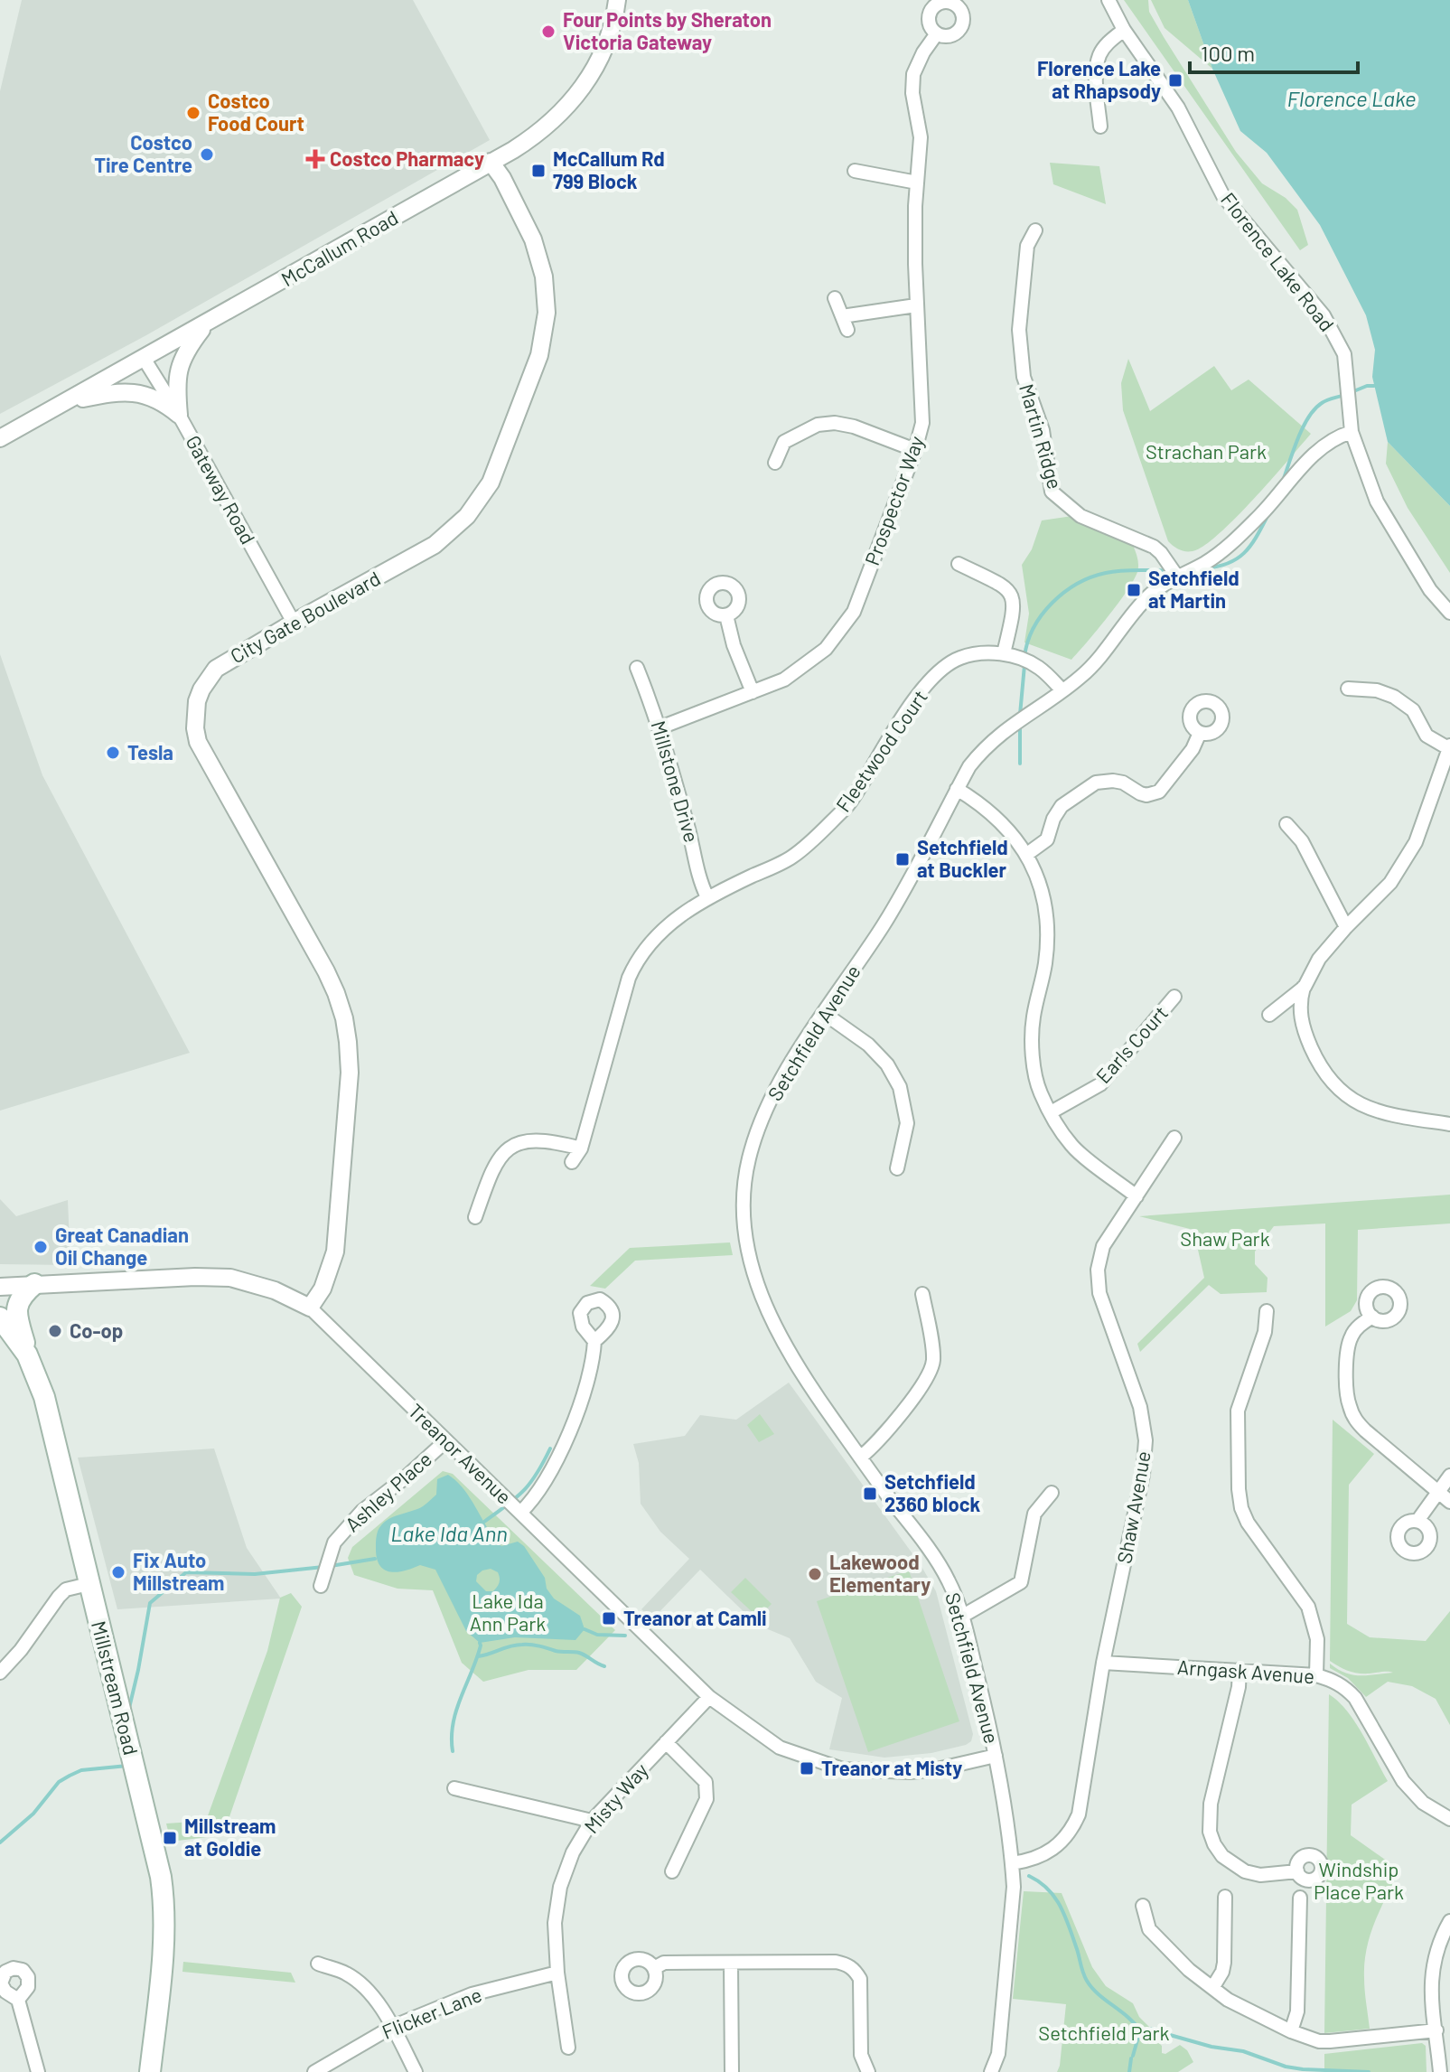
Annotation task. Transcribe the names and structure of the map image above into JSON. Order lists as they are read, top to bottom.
{
  "streets": {
    "main road": ["Millstream Road"],
    "street": [
      "McCallum Road",
      "Florence Lake Road",
      "Martin Ridge",
      "Gateway Road",
      "Prospector Way",
      "City Gate Boulevard",
      "Fleetwood Court",
      "Millstone Drive",
      "Setchfield Avenue",
      "Earls Court",
      "Treanor Avenue",
      "Ashley Place",
      "Shaw Avenue",
      "Arngask Avenue",
      "Misty Way",
      "Flicker Lane"
    ]
  },
  "crossings": [
    ["McCallum Road", "Gateway Road"],
    ["McCallum Road", "City Gate Boulevard"],
    ["Florence Lake Road", "Setchfield Avenue"],
    ["Martin Ridge", "Setchfield Avenue"],
    ["Gateway Road", "City Gate Boulevard"],
    ["Prospector Way", "Millstone Drive"],
    ["City Gate Boulevard", "Treanor Avenue"],
    ["Fleetwood Court", "Millstone Drive"],
    ["Fleetwood Court", "Setchfield Avenue"],
    ["Setchfield Avenue", "Treanor Avenue"],
    ["Setchfield Avenue", "Shaw Avenue"],
    ["Treanor Avenue", "Ashley Place"],
    ["Treanor Avenue", "Misty Way"],
    ["Shaw Avenue", "Arngask Avenue"],
    ["Misty Way", "Flicker Lane"]
  ],
  "water": ["Florence Lake", "Lake Ida Ann"],
  "parks": [
    "Strachan Park",
    "Shaw Park",
    "Lake Ida Ann Park",
    "Windship Place Park",
    "Setchfield Park"
  ],
  "places": {
    "other": [
      "Four Points by Sheraton Victoria Gateway",
      "Costco Food Court",
      "Costco Tire Centre",
      "Tesla",
      "Great Canadian Oil Change",
      "Co-op",
      "Fix Auto Millstream",
      "Lakewood Elementary"
    ],
    "transit": [
      "Florence Lake at Rhapsody",
      "McCallum Rd 799 Block",
      "Setchfield at Martin",
      "Setchfield at Buckler",
      "Setchfield 2360 block",
      "Treanor at Camli",
      "Treanor at Misty",
      "Millstream at Goldie"
    ],
    "health": ["Costco Pharmacy"]
  },
  "scale_bar": "100 m"
}
